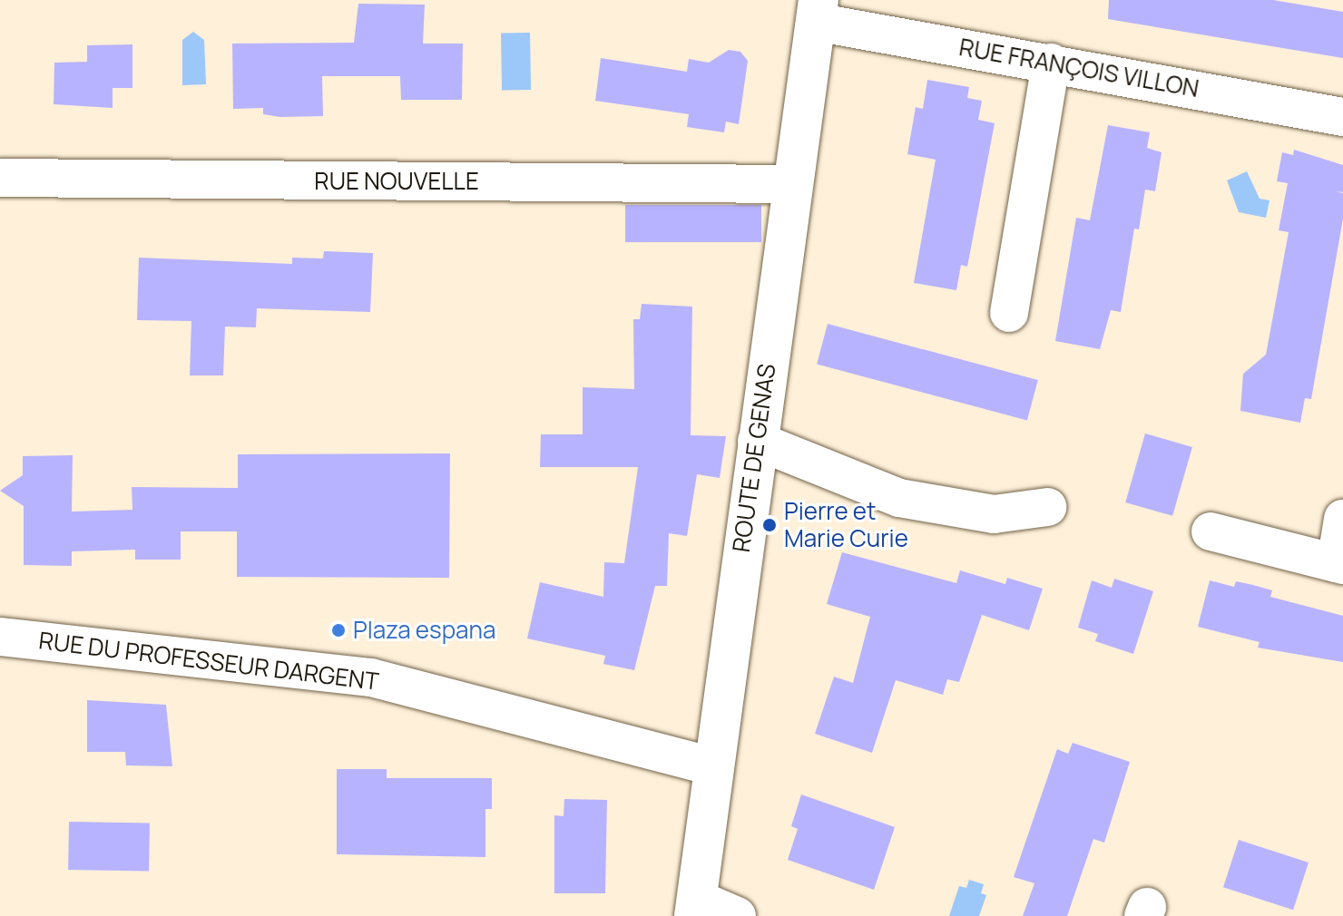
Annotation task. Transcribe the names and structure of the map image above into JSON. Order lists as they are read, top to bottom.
{
  "streets": {
    "street": [
      "RUE FRANÇOIS VILLON",
      "RUE NOUVELLE",
      "ROUTE DE GENAS",
      "RUE DU PROFESSEUR DARGENT"
    ]
  },
  "crossings": [
    ["RUE FRANÇOIS VILLON", "ROUTE DE GENAS"],
    ["RUE NOUVELLE", "ROUTE DE GENAS"],
    ["ROUTE DE GENAS", "RUE DU PROFESSEUR DARGENT"]
  ],
  "places": ["Pierre et Marie Curie", "Plaza espana"]
}
